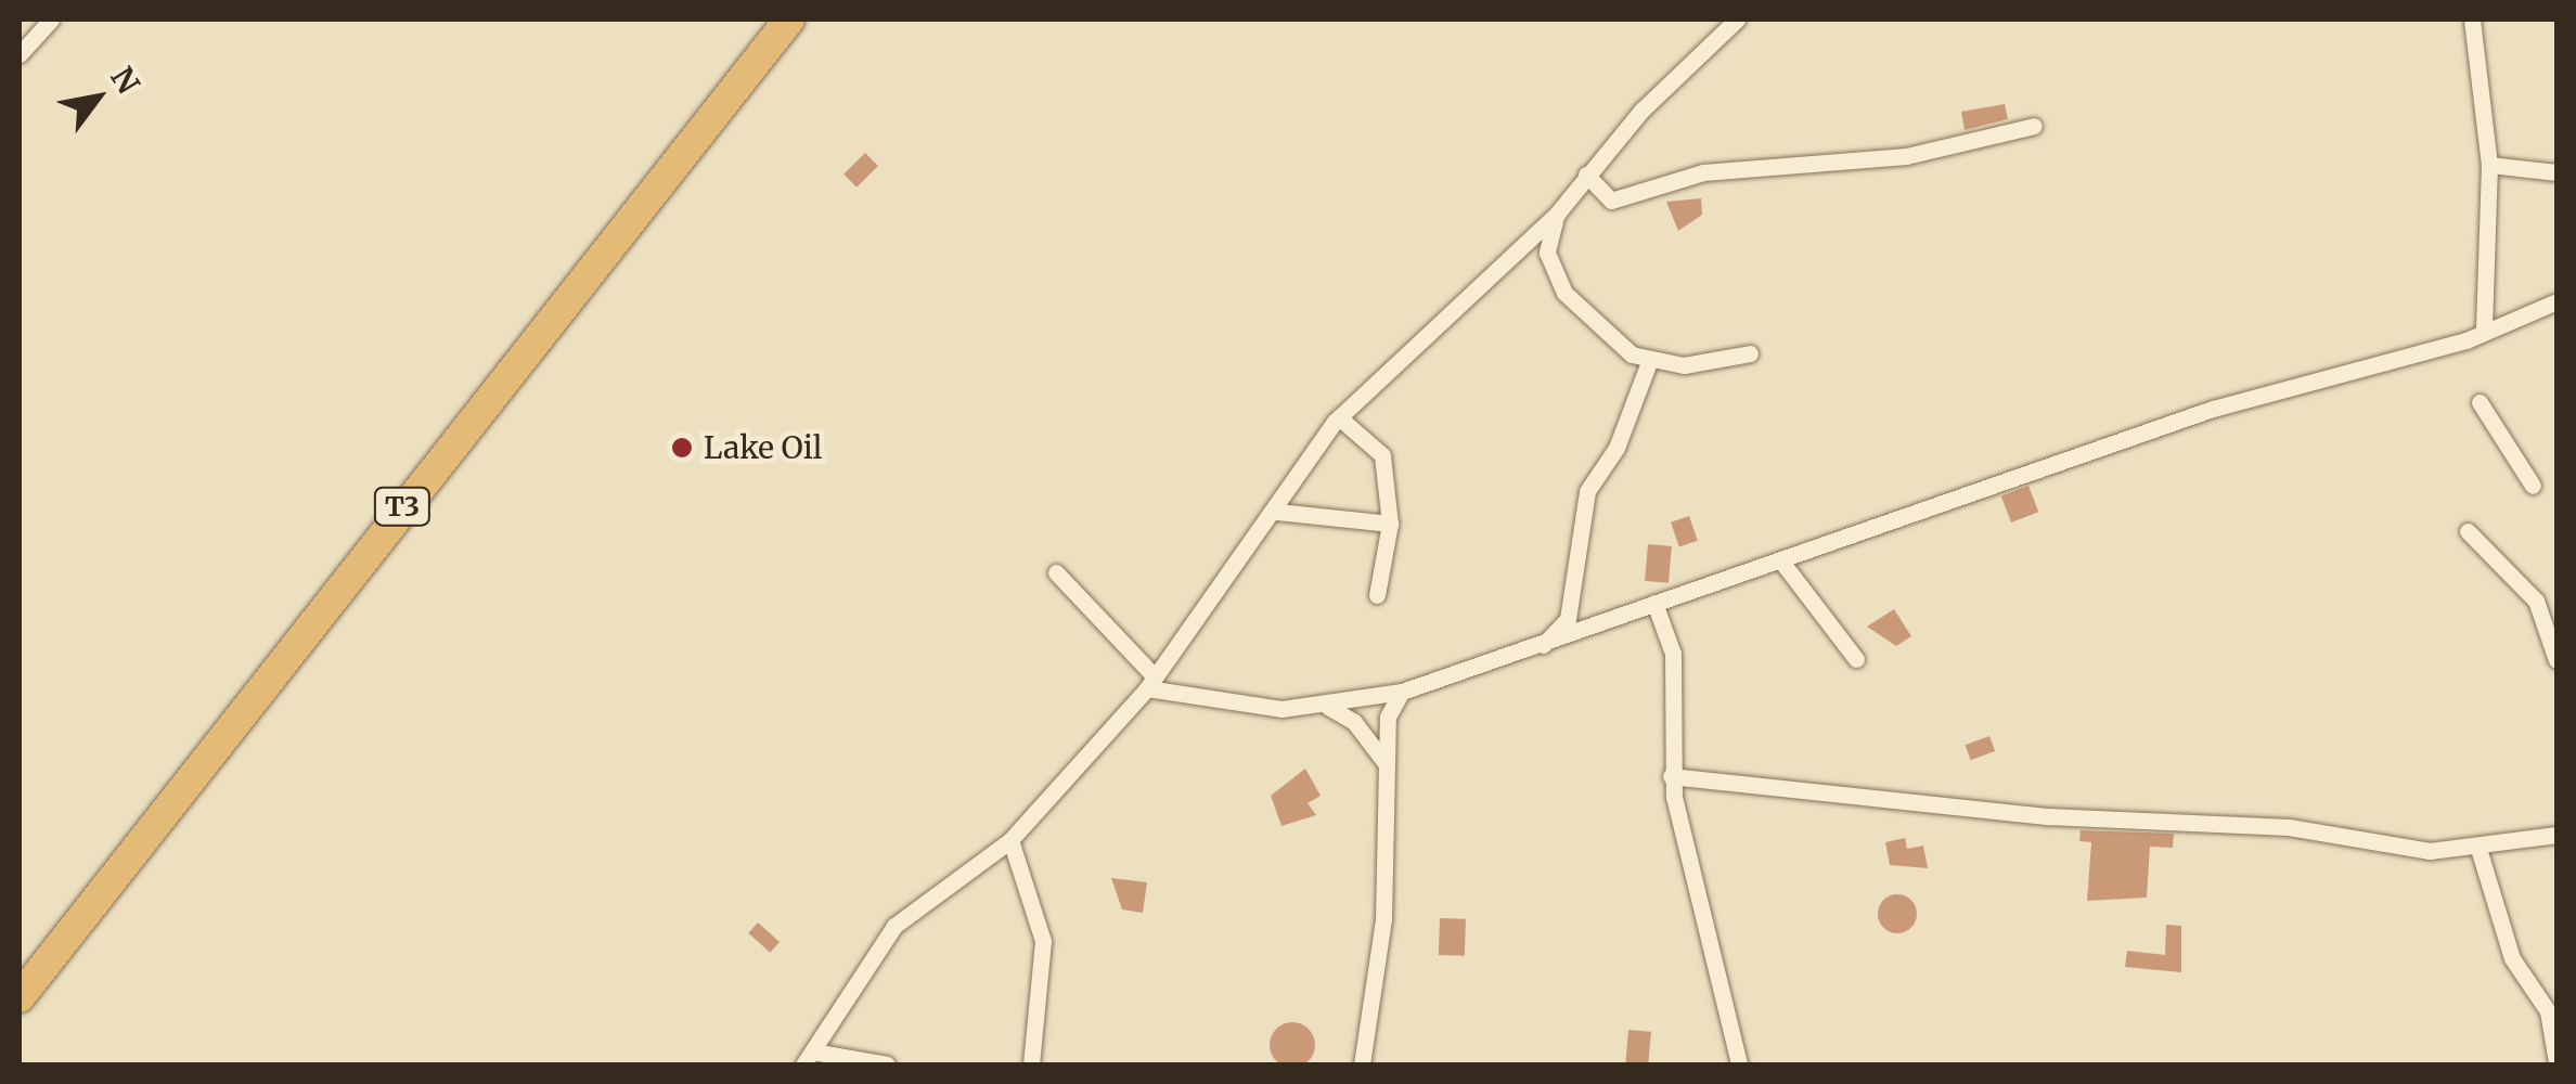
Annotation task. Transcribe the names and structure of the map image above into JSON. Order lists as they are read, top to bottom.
{
  "streets": {
    "highway": ["T3"]
  },
  "places": ["Lake Oil"],
  "north": "top right"
}
